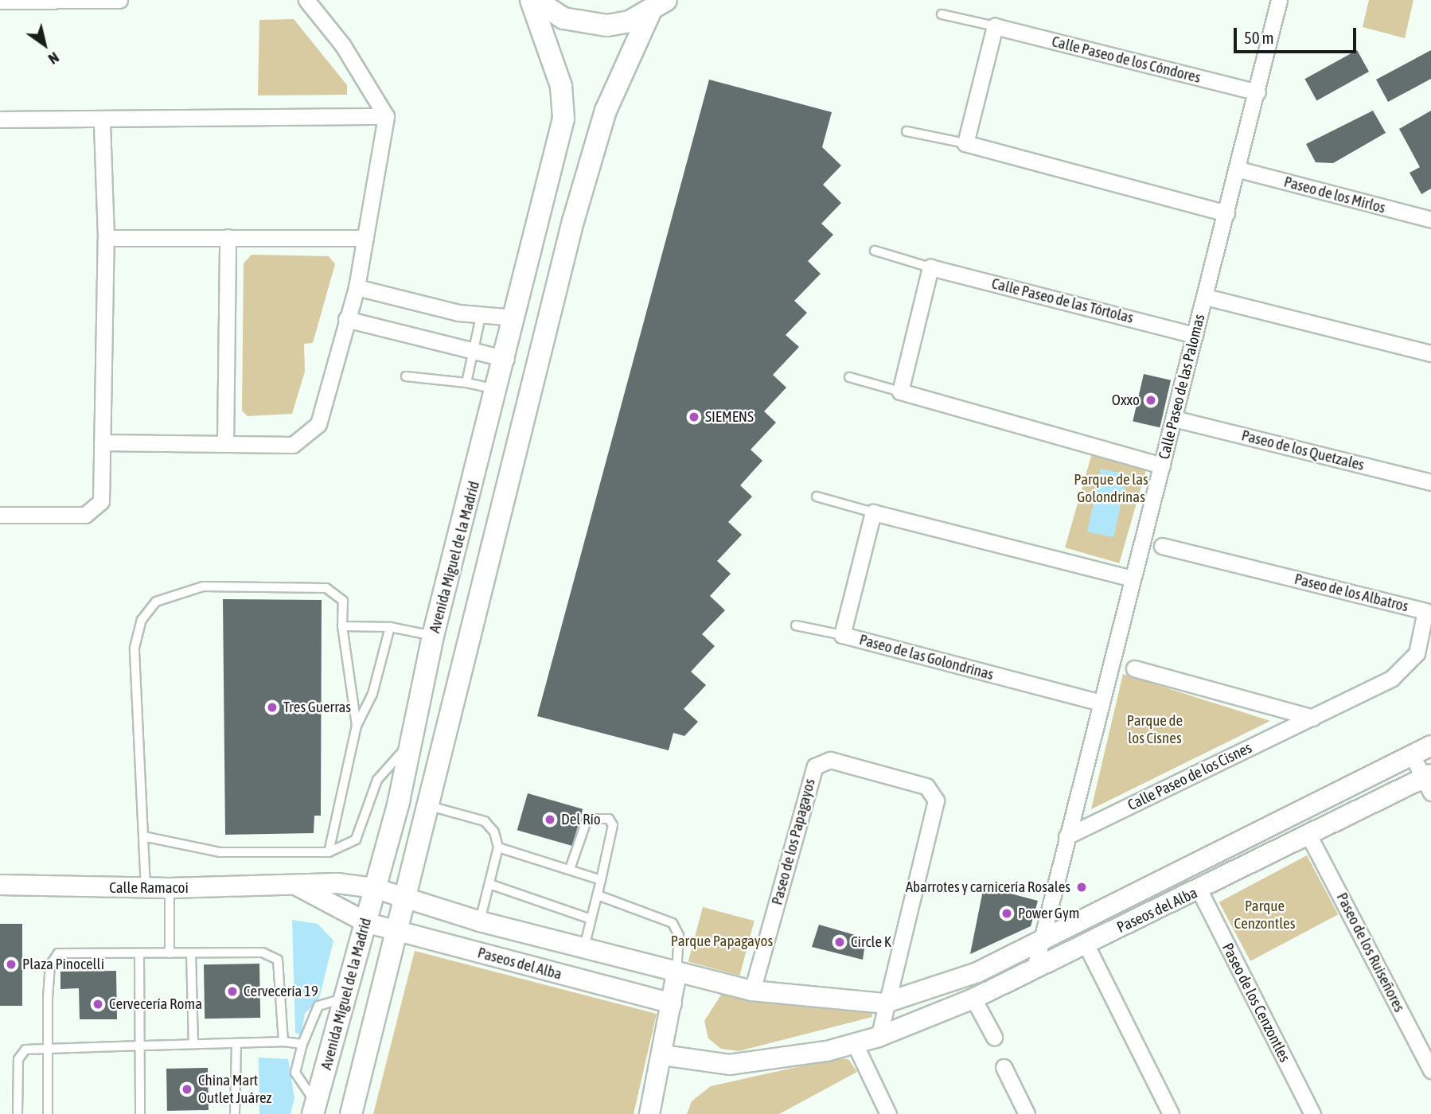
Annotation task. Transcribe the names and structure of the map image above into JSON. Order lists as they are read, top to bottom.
{
  "streets": {
    "main road": ["Avenida Miguel de la Madrid"],
    "street": [
      "Calle Paseo de los Cóndores",
      "Paseo de los Mirlos",
      "Calle Paseo de las Tórtolas",
      "Calle Paseo de las Palomas",
      "Paseo de los Quetzales",
      "Paseo de los Albatros",
      "Paseo de las Golondrinas",
      "Calle Paseo de los Cisnes",
      "Paseo de los Papagayos",
      "Calle Ramacoi",
      "Paseos del Alba",
      "Paseo de los Ruiseñores",
      "Paseo de los Cenzontles"
    ]
  },
  "crossings": [
    ["Calle Paseo de los Cóndores", "Calle Paseo de las Palomas"],
    ["Paseo de los Mirlos", "Calle Paseo de las Palomas"],
    ["Calle Paseo de las Tórtolas", "Calle Paseo de las Palomas"],
    ["Calle Paseo de las Palomas", "Paseo de los Quetzales"],
    ["Calle Paseo de las Palomas", "Paseo de las Golondrinas"],
    ["Calle Paseo de las Palomas", "Calle Paseo de los Cisnes"],
    ["Calle Paseo de las Palomas", "Paseos del Alba"],
    ["Avenida Miguel de la Madrid", "Calle Ramacoi"],
    ["Avenida Miguel de la Madrid", "Paseos del Alba"],
    ["Paseo de los Albatros", "Calle Paseo de los Cisnes"],
    ["Paseo de los Papagayos", "Paseos del Alba"],
    ["Calle Ramacoi", "Paseos del Alba"],
    ["Paseos del Alba", "Paseo de los Ruiseñores"],
    ["Paseos del Alba", "Paseo de los Cenzontles"]
  ],
  "parks": [
    "Parque de las Golondrinas",
    "Parque de los Cisnes",
    "Parque Cenzontles",
    "Parque Papagayos"
  ],
  "places": [
    "Oxxo",
    "SIEMENS",
    "Tres Guerras",
    "Del Río",
    "Abarrotes y carnicería Rosales",
    "Power Gym",
    "Circle K",
    "Plaza Pinocelli",
    "Cervecería 19",
    "Cervecería Roma",
    "China Mart Outlet Juárez"
  ],
  "scale_bar": "50 m",
  "north": "bottom right"
}
